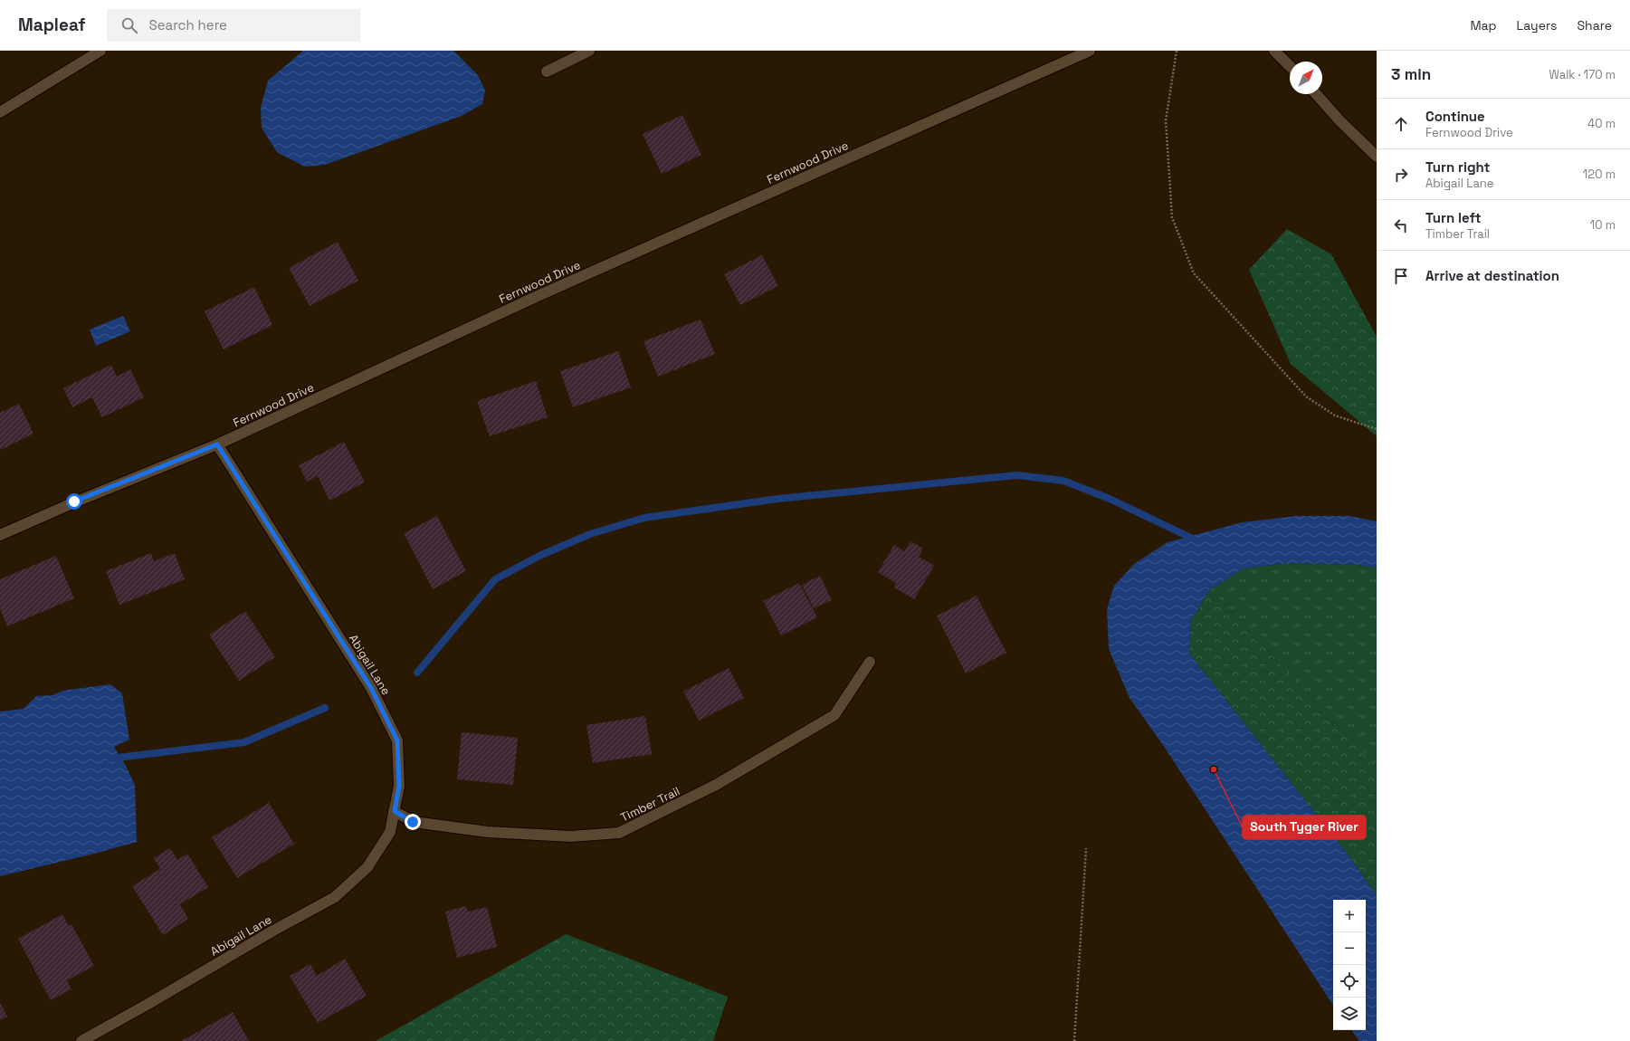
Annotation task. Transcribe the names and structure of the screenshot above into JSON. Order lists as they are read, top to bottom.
{
  "streets": {
    "street": ["Fernwood Drive", "Abigail Lane", "Timber Trail"]
  },
  "crossings": [
    ["Fernwood Drive", "Abigail Lane"],
    ["Abigail Lane", "Timber Trail"]
  ],
  "places": ["South Tyger River"],
  "north": "top right",
  "page": {
    "header": "Mapleaf",
    "search": "Search here",
    "nav": ["Map", "Layers", "Share"],
    "heading": ["3 min", "Walk · 170 m"],
    "list": [
      ["Continue", "Fernwood Drive", "40 m"],
      ["Turn right", "Abigail Lane", "120 m"],
      ["Turn left", "Timber Trail", "10 m"],
      "Arrive at destination"
    ],
    "map_buttons": ["+", "−"]
  }
}
